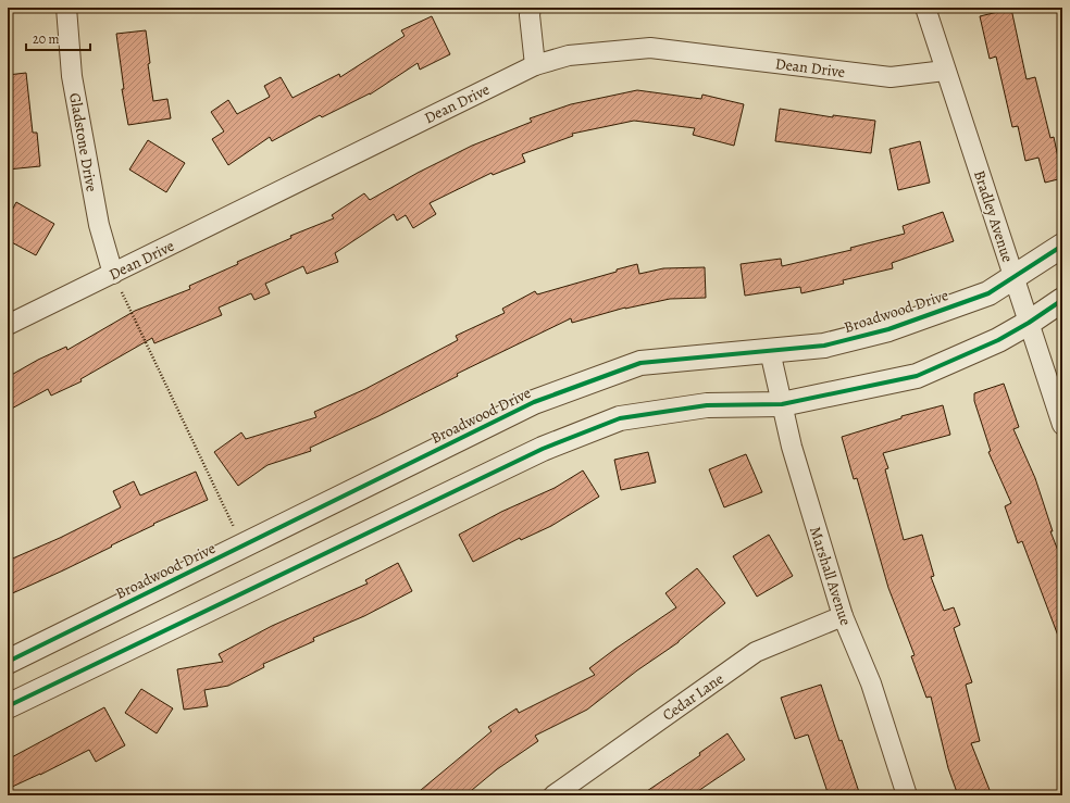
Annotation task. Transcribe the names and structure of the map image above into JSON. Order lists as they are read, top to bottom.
{
  "streets": {
    "street": [
      "Dean Drive",
      "Gladstone Drive",
      "Bradley Avenue",
      "Broadwood Drive",
      "Marshall Avenue",
      "Cedar Lane"
    ]
  },
  "crossings": [
    ["Dean Drive", "Gladstone Drive"],
    ["Dean Drive", "Bradley Avenue"],
    ["Bradley Avenue", "Broadwood Drive"],
    ["Broadwood Drive", "Marshall Avenue"],
    ["Marshall Avenue", "Cedar Lane"]
  ],
  "scale_bar": "20 m"
}
